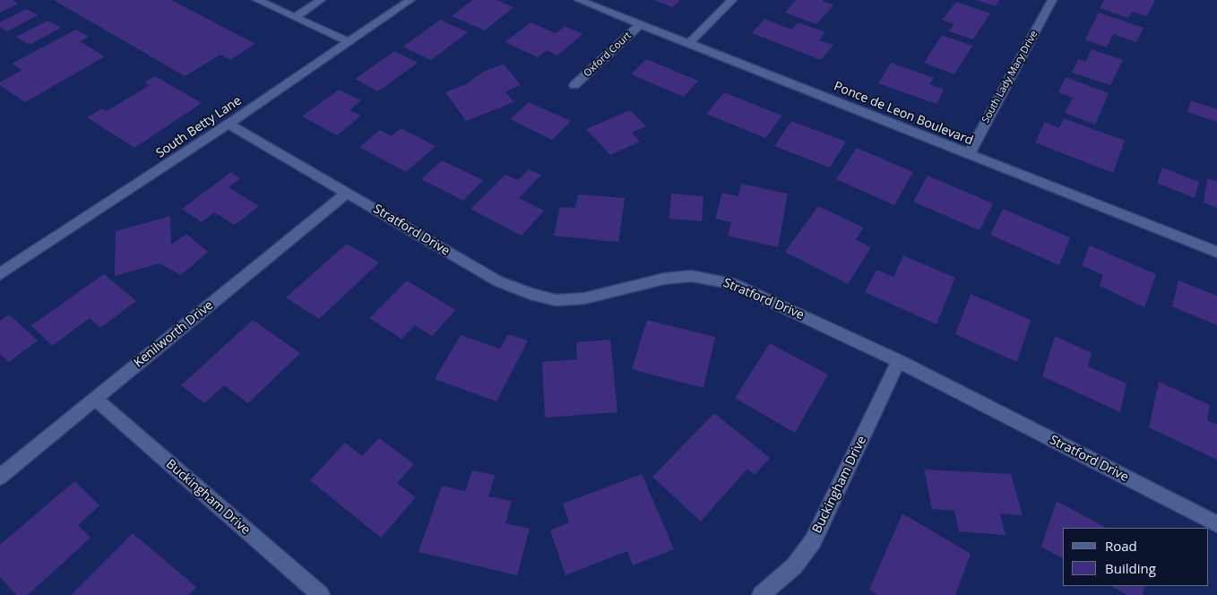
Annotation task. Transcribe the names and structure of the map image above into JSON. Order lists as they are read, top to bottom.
{
  "streets": {
    "street": [
      "Oxford Court",
      "South Lady Mary Drive",
      "Ponce de Leon Boulevard",
      "South Betty Lane",
      "Stratford Drive",
      "Kenilworth Drive",
      "Buckingham Drive"
    ]
  },
  "crossings": [
    ["Oxford Court", "Ponce de Leon Boulevard"],
    ["South Lady Mary Drive", "Ponce de Leon Boulevard"],
    ["South Betty Lane", "Stratford Drive"],
    ["Stratford Drive", "Kenilworth Drive"],
    ["Stratford Drive", "Buckingham Drive"],
    ["Kenilworth Drive", "Buckingham Drive"]
  ],
  "legend": ["Road", "Building"]
}
